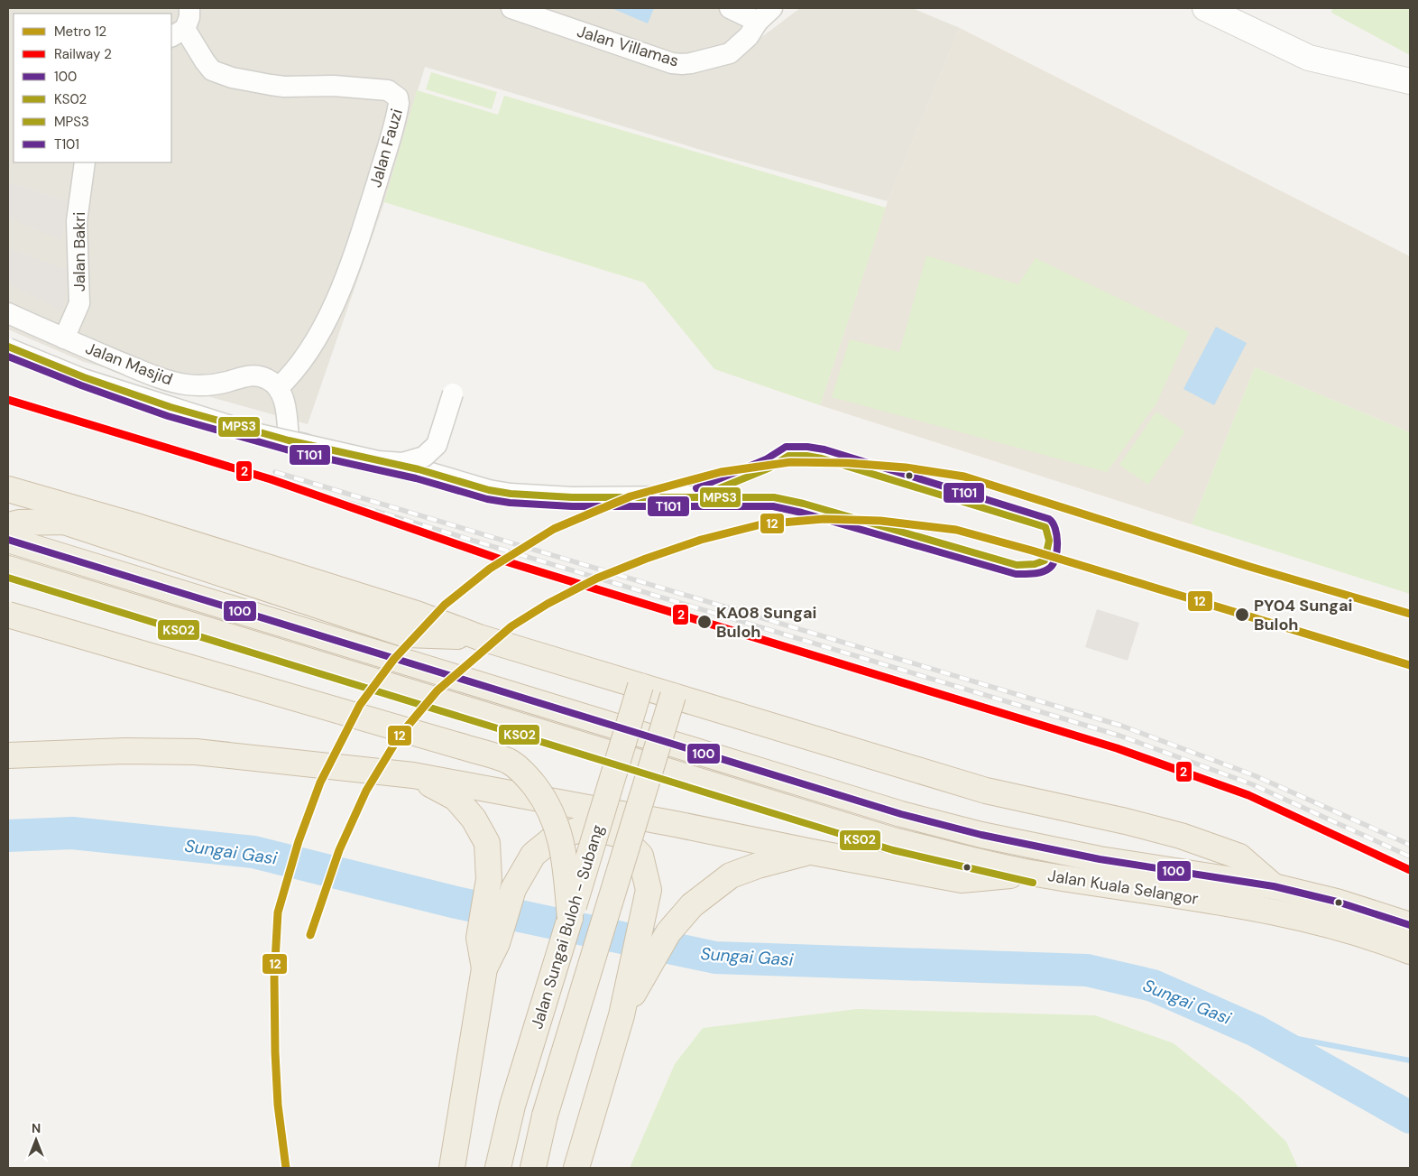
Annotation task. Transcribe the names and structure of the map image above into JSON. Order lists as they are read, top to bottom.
{
  "streets": {
    "highway": ["Jalan Kuala Selangor", "Jalan Sungai Buloh - Subang"],
    "street": [
      "Jalan Villamas",
      "Jalan Fauzi",
      "Jalan Bakri",
      "Jalan Masjid"
    ]
  },
  "crossings": [
    ["Jalan Fauzi", "Jalan Masjid"],
    ["Jalan Bakri", "Jalan Masjid"]
  ],
  "water": ["Sungai Gasi"],
  "places": ["PY04 Sungai Buloh", "KA08 Sungai Buloh"],
  "lines": [
    "transit line MPS3",
    "transit line T101",
    "rail line 2",
    "metro line 12",
    "transit line 100",
    "transit line KS02"
  ],
  "legend": [
    "Metro 12",
    "Railway 2",
    "100",
    "KS02",
    "MPS3",
    "T101"
  ],
  "north": "top"
}
